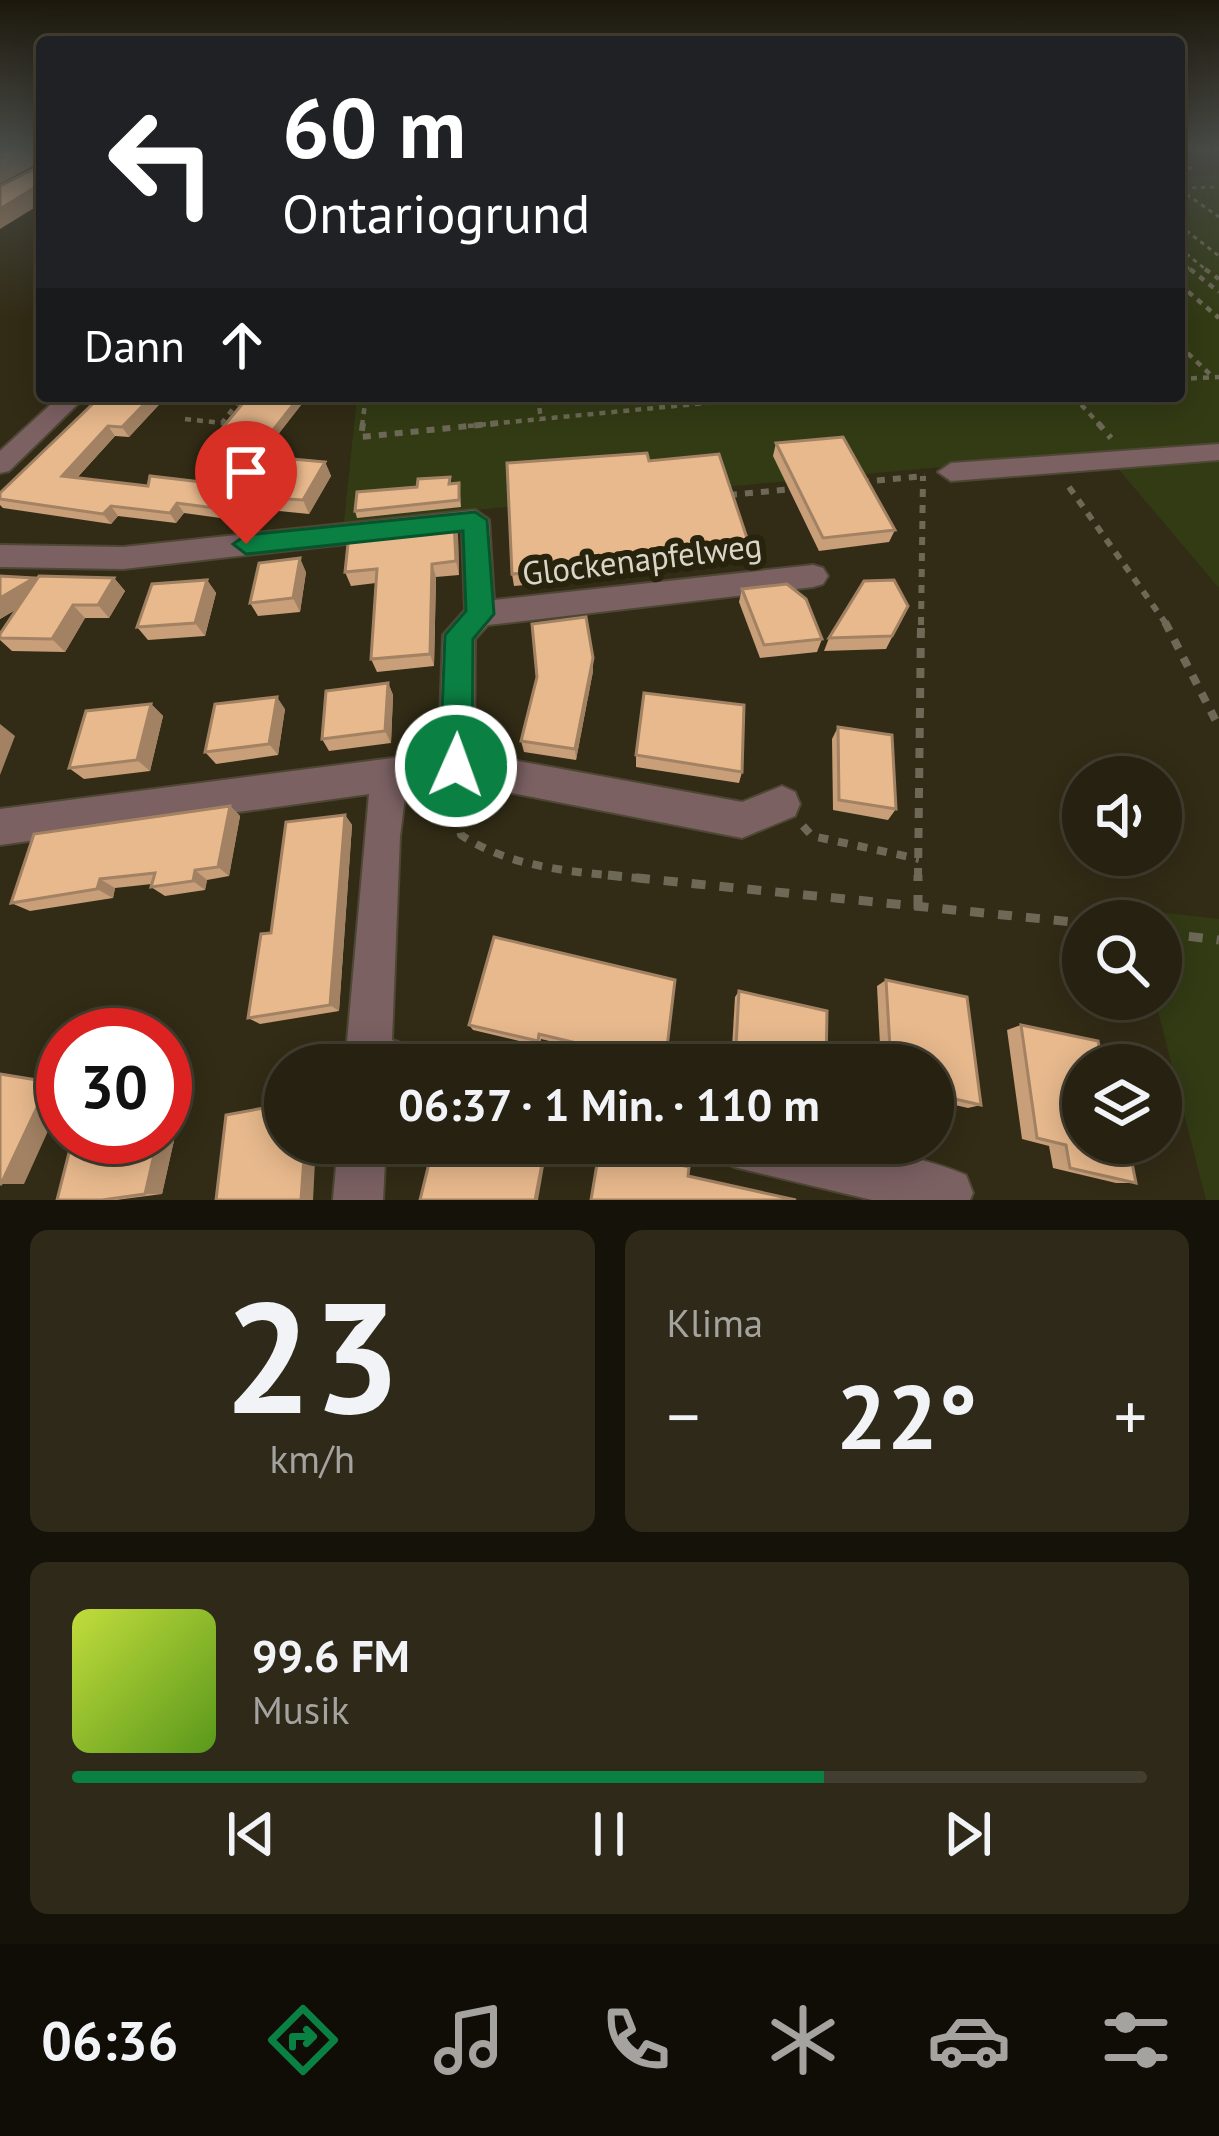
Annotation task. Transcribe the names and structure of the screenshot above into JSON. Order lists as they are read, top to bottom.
{
  "streets": {
    "street": ["Glockenapfelweg"]
  },
  "page": {
    "turn": ["60 m", "Ontariogrund"],
    "then": "Dann",
    "limit": "30",
    "trip": "06:37 · 1 Min. · 110 m",
    "tile": [
      ["23", "km/h"],
      "Klima"
    ],
    "heat": ["−", "22°", "+"],
    "song": ["99.6 FM", "Musik"],
    "tabs": "06:36"
  }
}
